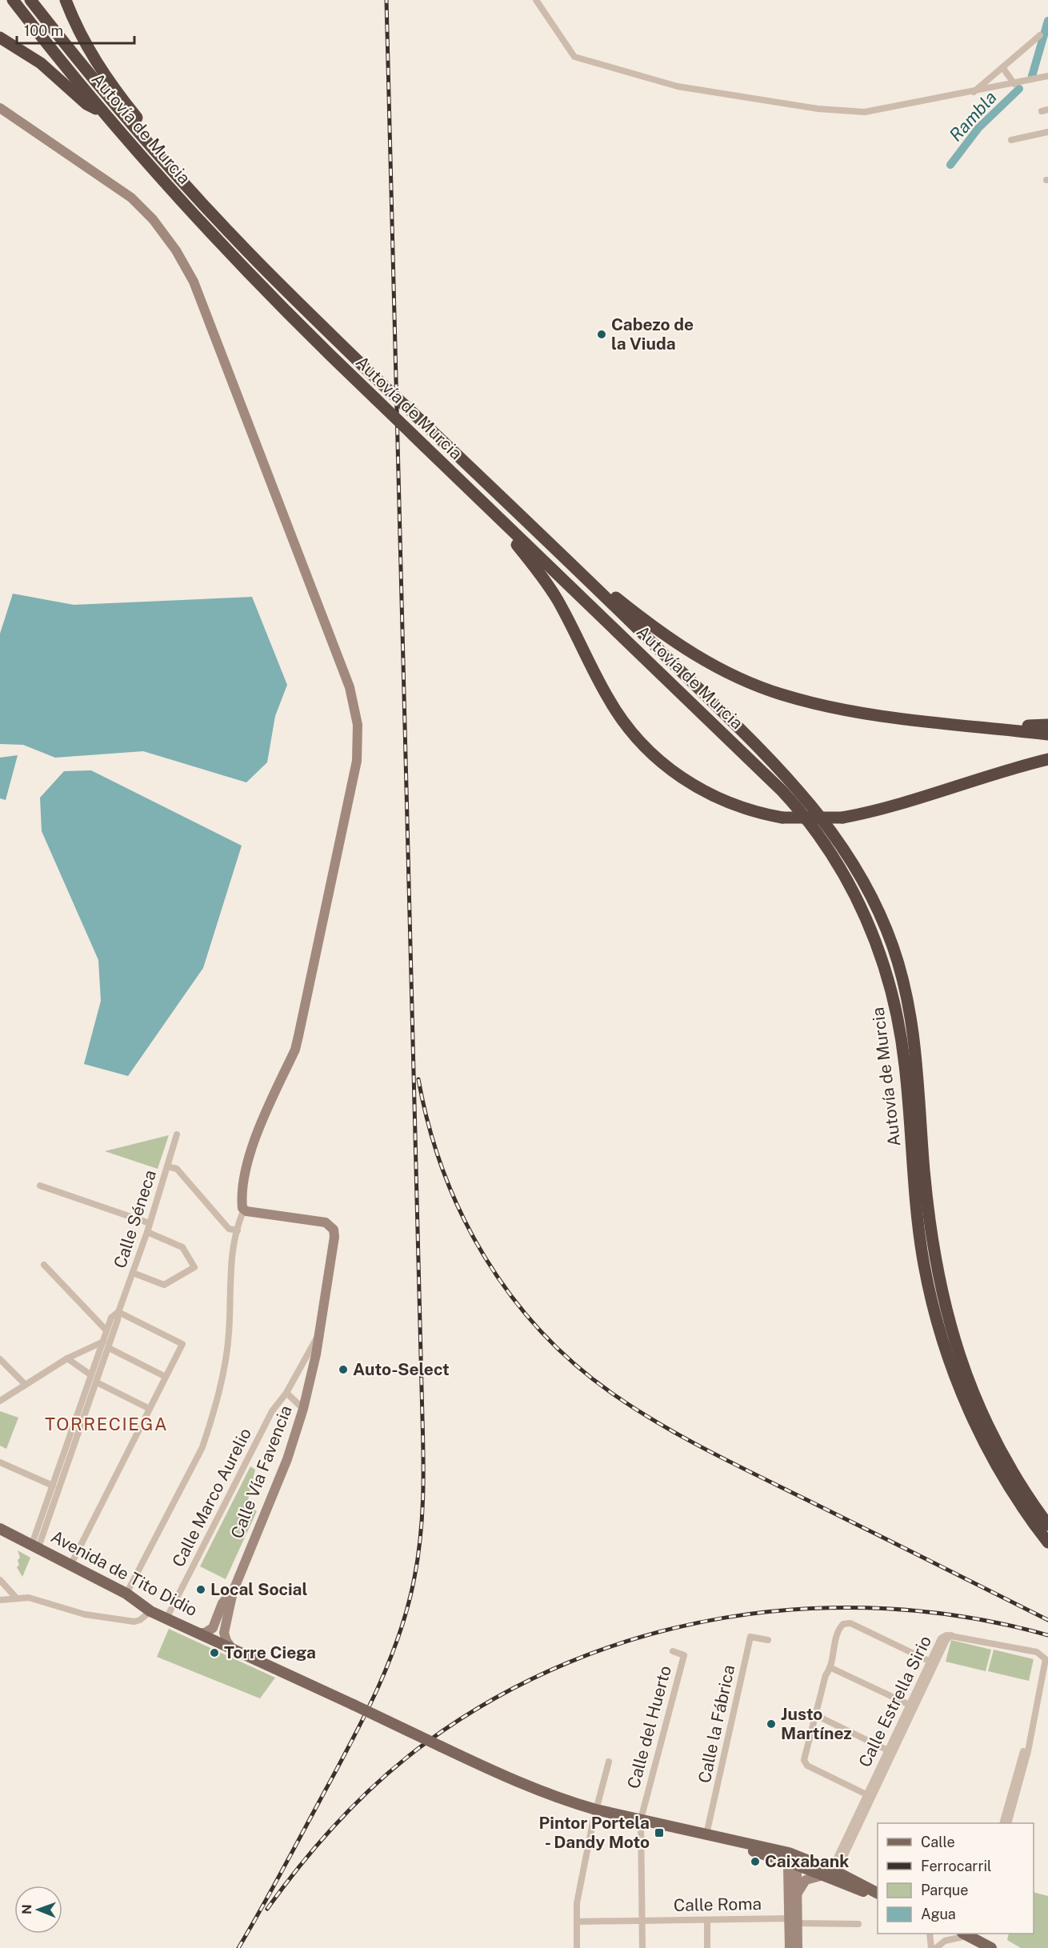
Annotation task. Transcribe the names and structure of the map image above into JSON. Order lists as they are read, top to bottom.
{
  "streets": {
    "highway": ["Autovía de Murcia"],
    "main road": ["Calle Vía Favencia", "Avenida de Tito Didio"],
    "street": [
      "Calle Séneca",
      "Calle Marco Aurelio",
      "Calle Estrella Sirio",
      "Calle la Fábrica",
      "Calle del Huerto",
      "Calle Roma"
    ]
  },
  "crossings": [
    ["Calle Séneca", "Avenida de Tito Didio"],
    ["Calle Vía Favencia", "Calle Marco Aurelio"],
    ["Calle Marco Aurelio", "Avenida de Tito Didio"],
    ["Avenida de Tito Didio", "Calle la Fábrica"],
    ["Avenida de Tito Didio", "Calle del Huerto"]
  ],
  "districts": ["TORRECIEGA"],
  "water": ["Rambla"],
  "places": {
    "other": [
      "Cabezo de la Viuda",
      "Auto-Select",
      "Local Social",
      "Torre Ciega",
      "Justo Martínez",
      "Caixabank"
    ],
    "transit": ["Pintor Portela - Dandy Moto"]
  },
  "legend": [
    "Calle",
    "Ferrocarril",
    "Parque",
    "Agua"
  ],
  "scale_bar": "100 m",
  "north": "left"
}
